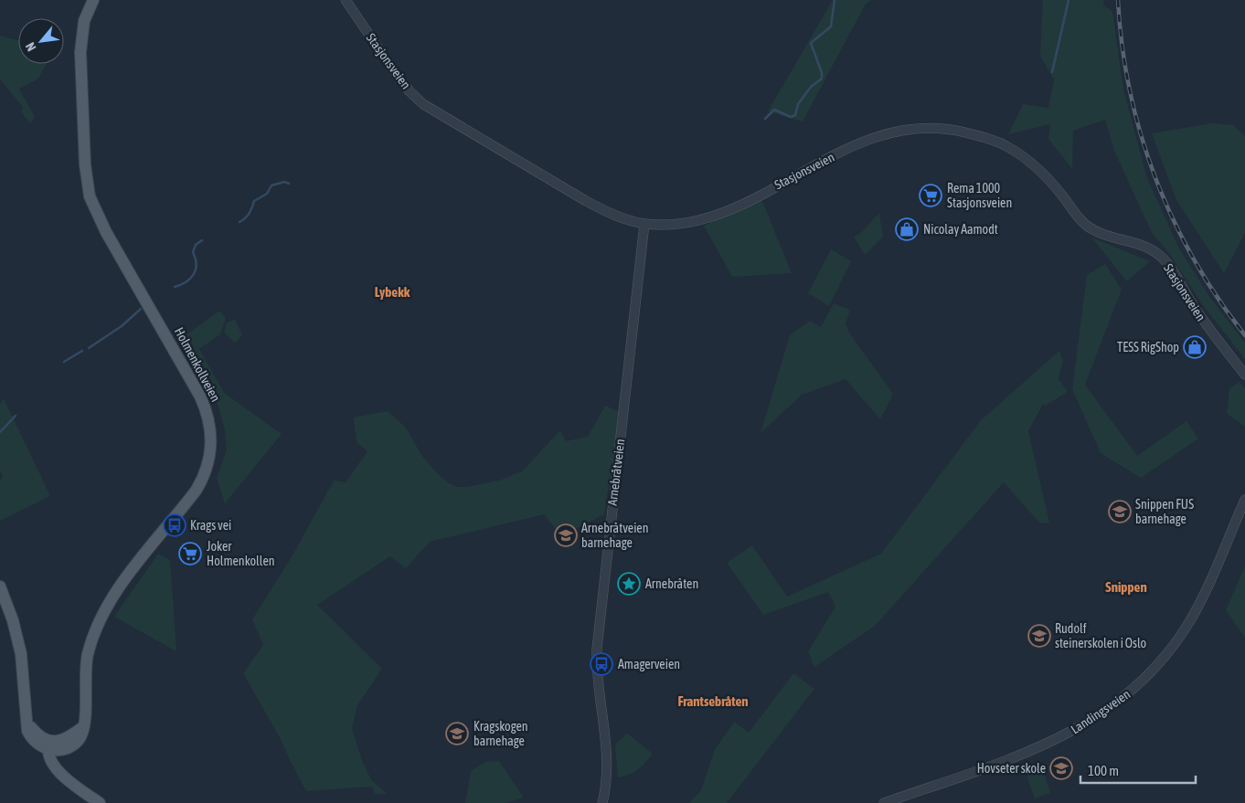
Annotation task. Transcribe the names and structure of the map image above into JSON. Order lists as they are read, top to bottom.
{
  "streets": {
    "main road": ["Holmenkollveien"],
    "street": ["Stasjonsveien", "Arnebråtveien", "Landingsveien"]
  },
  "crossings": [
    ["Stasjonsveien", "Arnebråtveien"]
  ],
  "districts": ["Lybekk", "Snippen", "Frantsebråten"],
  "places": {
    "supermarket": ["Rema 1000 Stasjonsveien", "Joker Holmenkollen"],
    "shop": ["Nicolay Aamodt", "TESS RigShop"],
    "school or university": [
      "Snippen FUS barnehage",
      "Arnebråtveien barnehage",
      "Rudolf steinerskolen i Oslo",
      "Kragskogen barnehage",
      "Hovseter skole"
    ],
    "bus stop": ["Krags vei", "Amagerveien"],
    "place": ["Arnebråten"]
  },
  "scale_bar": "100 m",
  "north": "bottom left"
}
